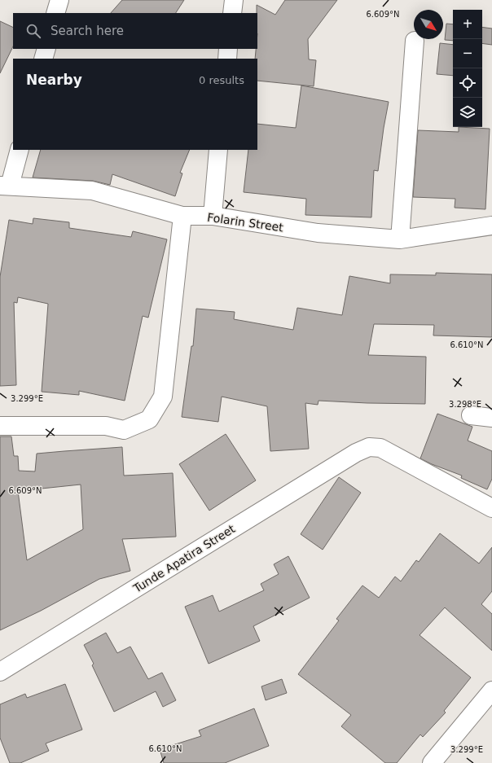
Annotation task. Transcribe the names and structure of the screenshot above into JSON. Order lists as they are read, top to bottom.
{
  "streets": {
    "street": ["Folarin Street", "Tunde Apatira Street"]
  },
  "north": "bottom right",
  "page": {
    "map_buttons": ["+", "−"],
    "search": "Search here",
    "heading": ["Nearby", "0 results"]
  },
  "coordinates": [
    "6.609°N",
    "6.610°N",
    "3.299°E",
    "3.298°E"
  ]
}
